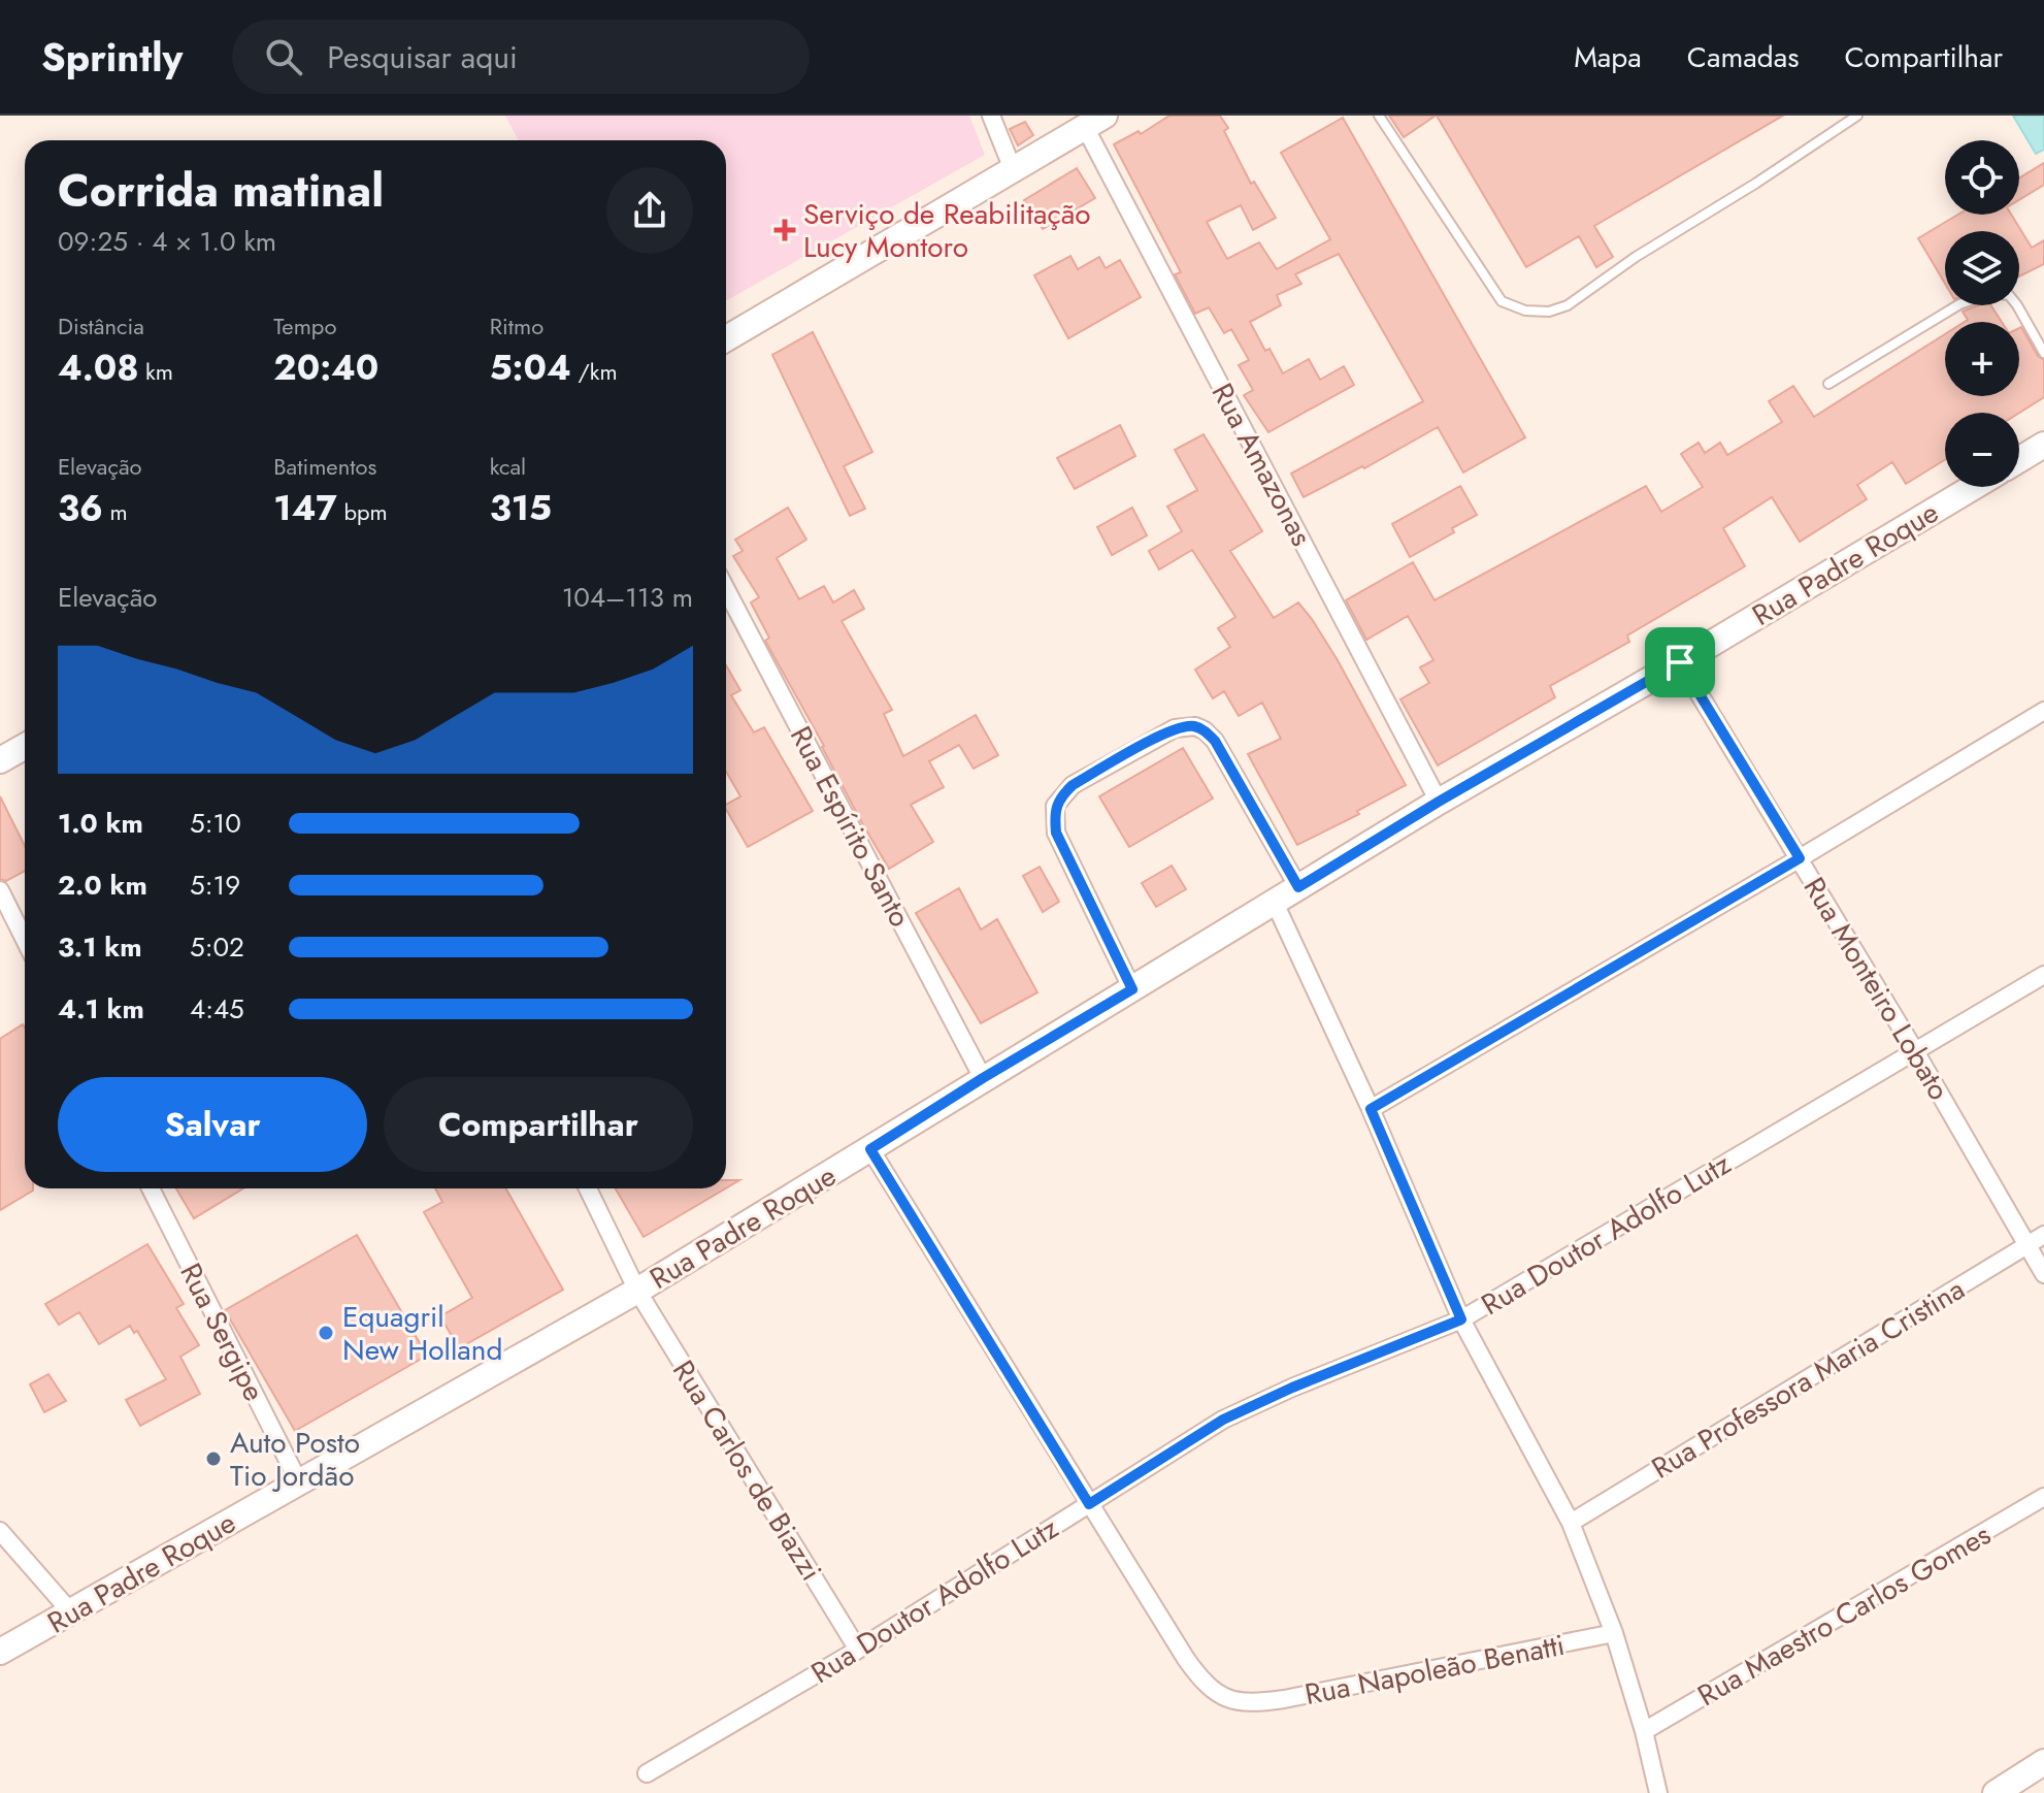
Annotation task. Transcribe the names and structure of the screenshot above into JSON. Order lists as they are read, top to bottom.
{
  "streets": {
    "street": [
      "Rua Amazonas",
      "Rua Padre Roque",
      "Rua Espírito Santo",
      "Rua Monteiro Lobato",
      "Rua Doutor Adolfo Lutz",
      "Rua Sergipe",
      "Rua Professora Maria Cristina",
      "Rua Carlos de Biazzi",
      "Rua Maestro Carlos Gomes",
      "Rua Napoleão Benatti"
    ]
  },
  "crossings": [
    ["Rua Amazonas", "Rua Padre Roque"],
    ["Rua Padre Roque", "Rua Espírito Santo"],
    ["Rua Padre Roque", "Rua Monteiro Lobato"],
    ["Rua Padre Roque", "Rua Sergipe"],
    ["Rua Padre Roque", "Rua Carlos de Biazzi"],
    ["Rua Monteiro Lobato", "Rua Doutor Adolfo Lutz"],
    ["Rua Monteiro Lobato", "Rua Professora Maria Cristina"],
    ["Rua Doutor Adolfo Lutz", "Rua Carlos de Biazzi"],
    ["Rua Doutor Adolfo Lutz", "Rua Napoleão Benatti"]
  ],
  "places": {
    "health": ["Serviço de Reabilitação Lucy Montoro"],
    "other": ["Equagril New Holland", "Auto Posto Tio Jordão"]
  },
  "page": {
    "header": "Sprintly",
    "search": "Pesquisar aqui",
    "nav": ["Mapa", "Camadas", "Compartilhar"],
    "map_buttons": ["+", "−"],
    "heading": ["Corrida matinal", "09:25 · 4 × 1.0 km"],
    "stats": [
      ["Distância", "4.08 km"],
      ["Tempo", "20:40"],
      ["Ritmo", "5:04 /km"],
      ["Elevação", "36 m"],
      ["Batimentos", "147 bpm"],
      ["kcal", "315"]
    ],
    "chart": ["Elevação", "104–113 m"],
    "list": [
      {
        "name": "1.0 km",
        "note": "5:10"
      },
      {
        "name": "2.0 km",
        "note": "5:19"
      },
      {
        "name": "3.1 km",
        "note": "5:02"
      },
      {
        "name": "4.1 km",
        "note": "4:45"
      }
    ],
    "buttons": ["Salvar", "Compartilhar"]
  }
}
